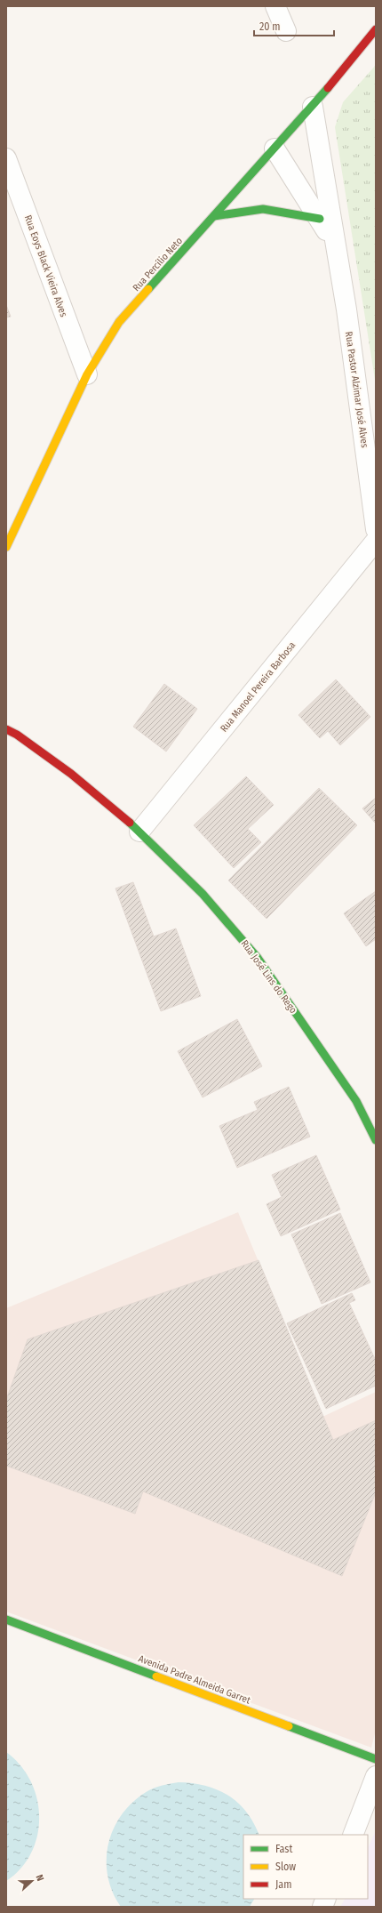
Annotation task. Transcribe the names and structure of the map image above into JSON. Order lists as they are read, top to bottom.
{
  "streets": {
    "street": [
      "Rua Percílio Neto",
      "Rua Eoys Black Vieira Alves",
      "Rua Pastor Alzimar José Alves",
      "Rua Manoel Pereira Barbosa",
      "Rua José Lins do Rego",
      "Avenida Padre Almeida Garret"
    ]
  },
  "crossings": [
    ["Rua Percílio Neto", "Rua Eoys Black Vieira Alves"],
    ["Rua Percílio Neto", "Rua Pastor Alzimar José Alves"],
    ["Rua Manoel Pereira Barbosa", "Rua José Lins do Rego"]
  ],
  "legend": ["Fast", "Slow", "Jam"],
  "scale_bar": "20 m",
  "north": "right"
}
